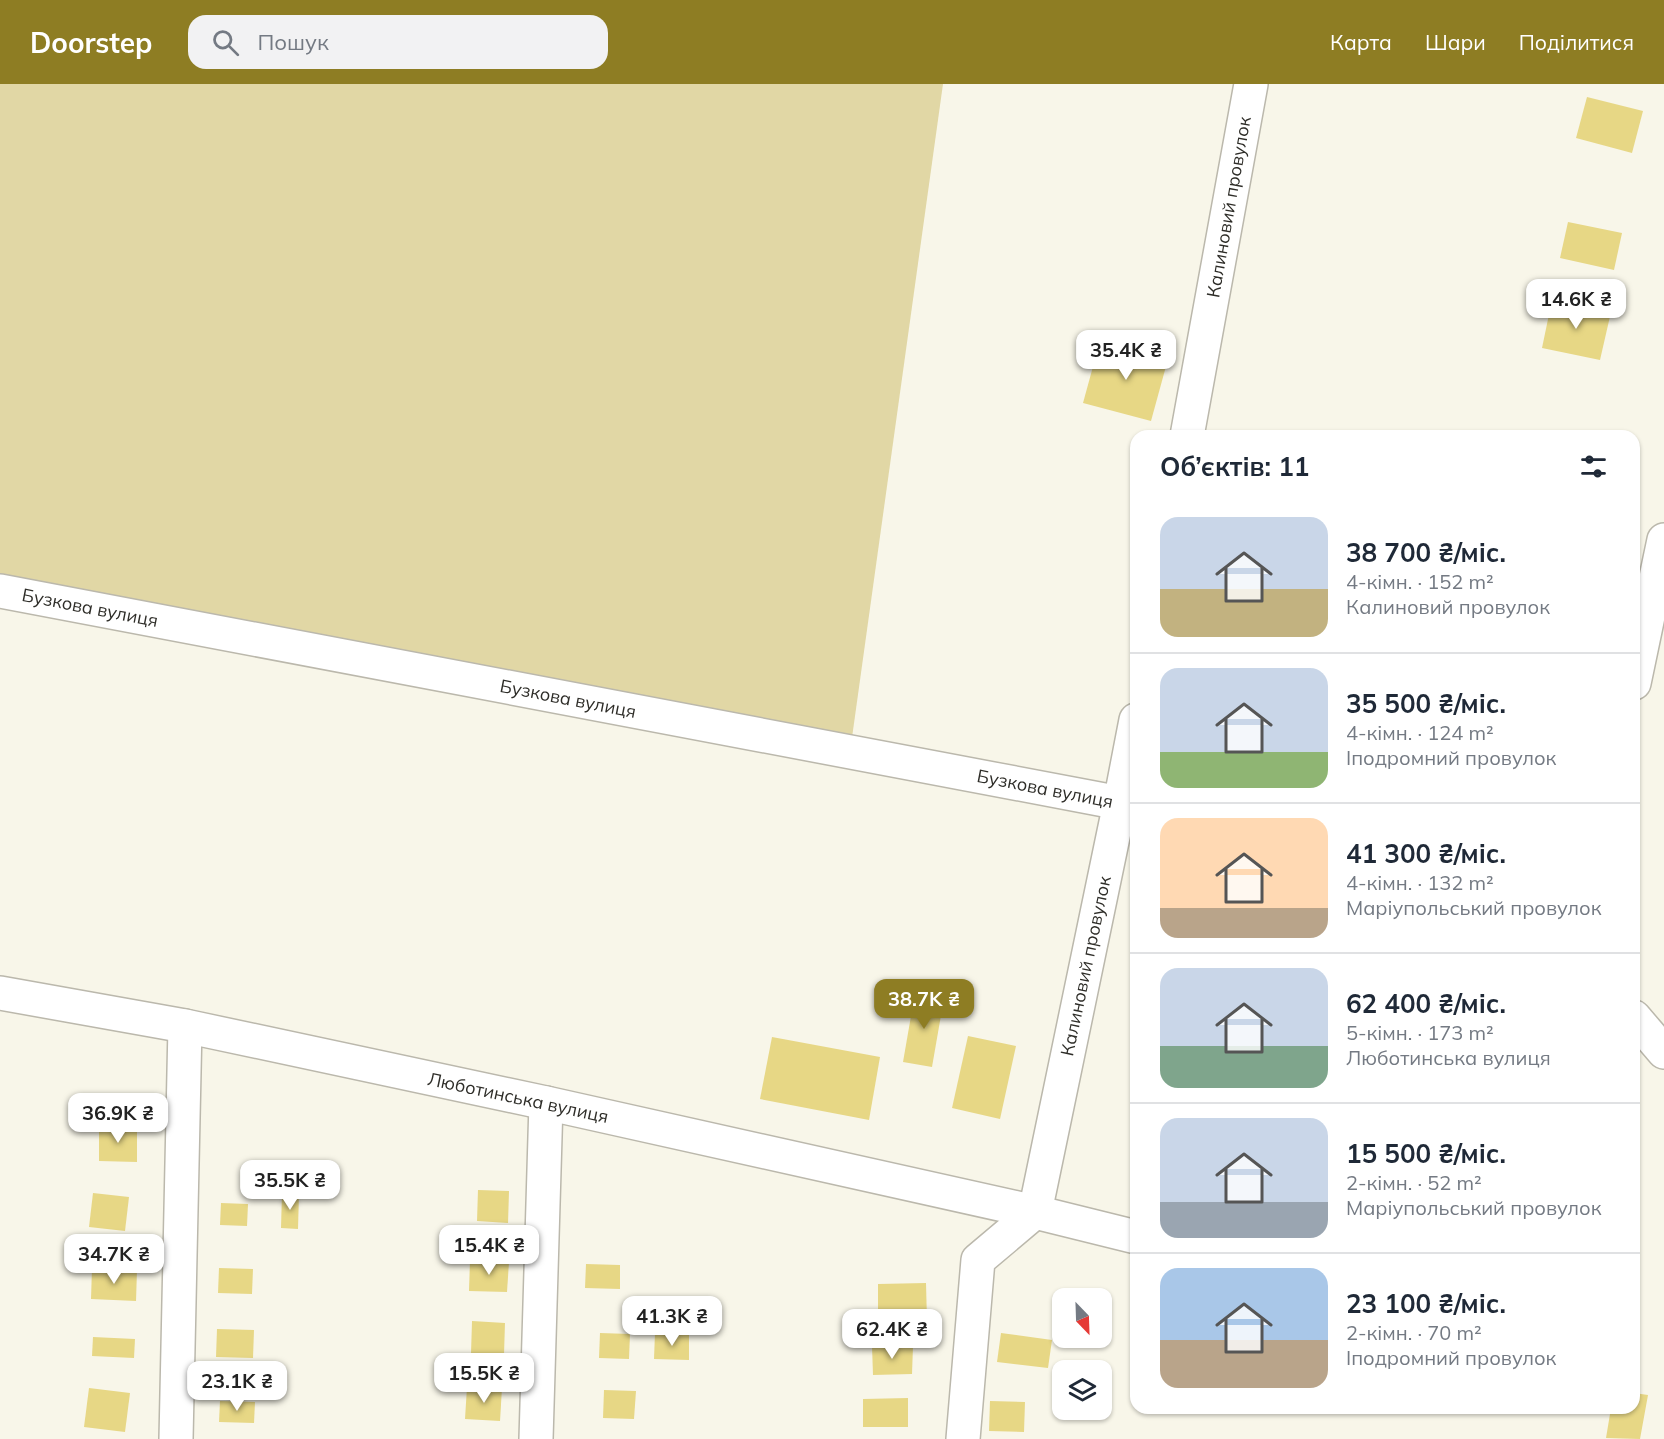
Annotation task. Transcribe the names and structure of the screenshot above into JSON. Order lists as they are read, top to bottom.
{
  "streets": {
    "street": ["Калиновий провулок", "Бузкова вулиця", "Люботинська вулиця"]
  },
  "crossings": [
    ["Калиновий провулок", "Бузкова вулиця"],
    ["Калиновий провулок", "Люботинська вулиця"]
  ],
  "north": "bottom right",
  "page": {
    "header": "Doorstep",
    "search": "Пошук",
    "nav": ["Карта", "Шари", "Поділитися"],
    "price": [
      "14.6K ₴",
      "35.4K ₴",
      "38.7K ₴",
      "36.9K ₴",
      "35.5K ₴",
      "15.4K ₴",
      "34.7K ₴",
      "41.3K ₴",
      "62.4K ₴",
      "15.5K ₴",
      "23.1K ₴"
    ],
    "heading": "Об’єктів: 11",
    "list": [
      {
        "name": "38 700 ₴/міс.",
        "note": "4-кімн. · 152 m² · Калиновий провулок"
      },
      {
        "name": "35 500 ₴/міс.",
        "note": "4-кімн. · 124 m² · Іподромний провулок"
      },
      {
        "name": "41 300 ₴/міс.",
        "note": "4-кімн. · 132 m² · Маріупольський провулок"
      },
      {
        "name": "62 400 ₴/міс.",
        "note": "5-кімн. · 173 m² · Люботинська вулиця"
      },
      {
        "name": "15 500 ₴/міс.",
        "note": "2-кімн. · 52 m² · Маріупольський провулок"
      },
      {
        "name": "23 100 ₴/міс.",
        "note": "2-кімн. · 70 m² · Іподромний провулок"
      }
    ]
  }
}
